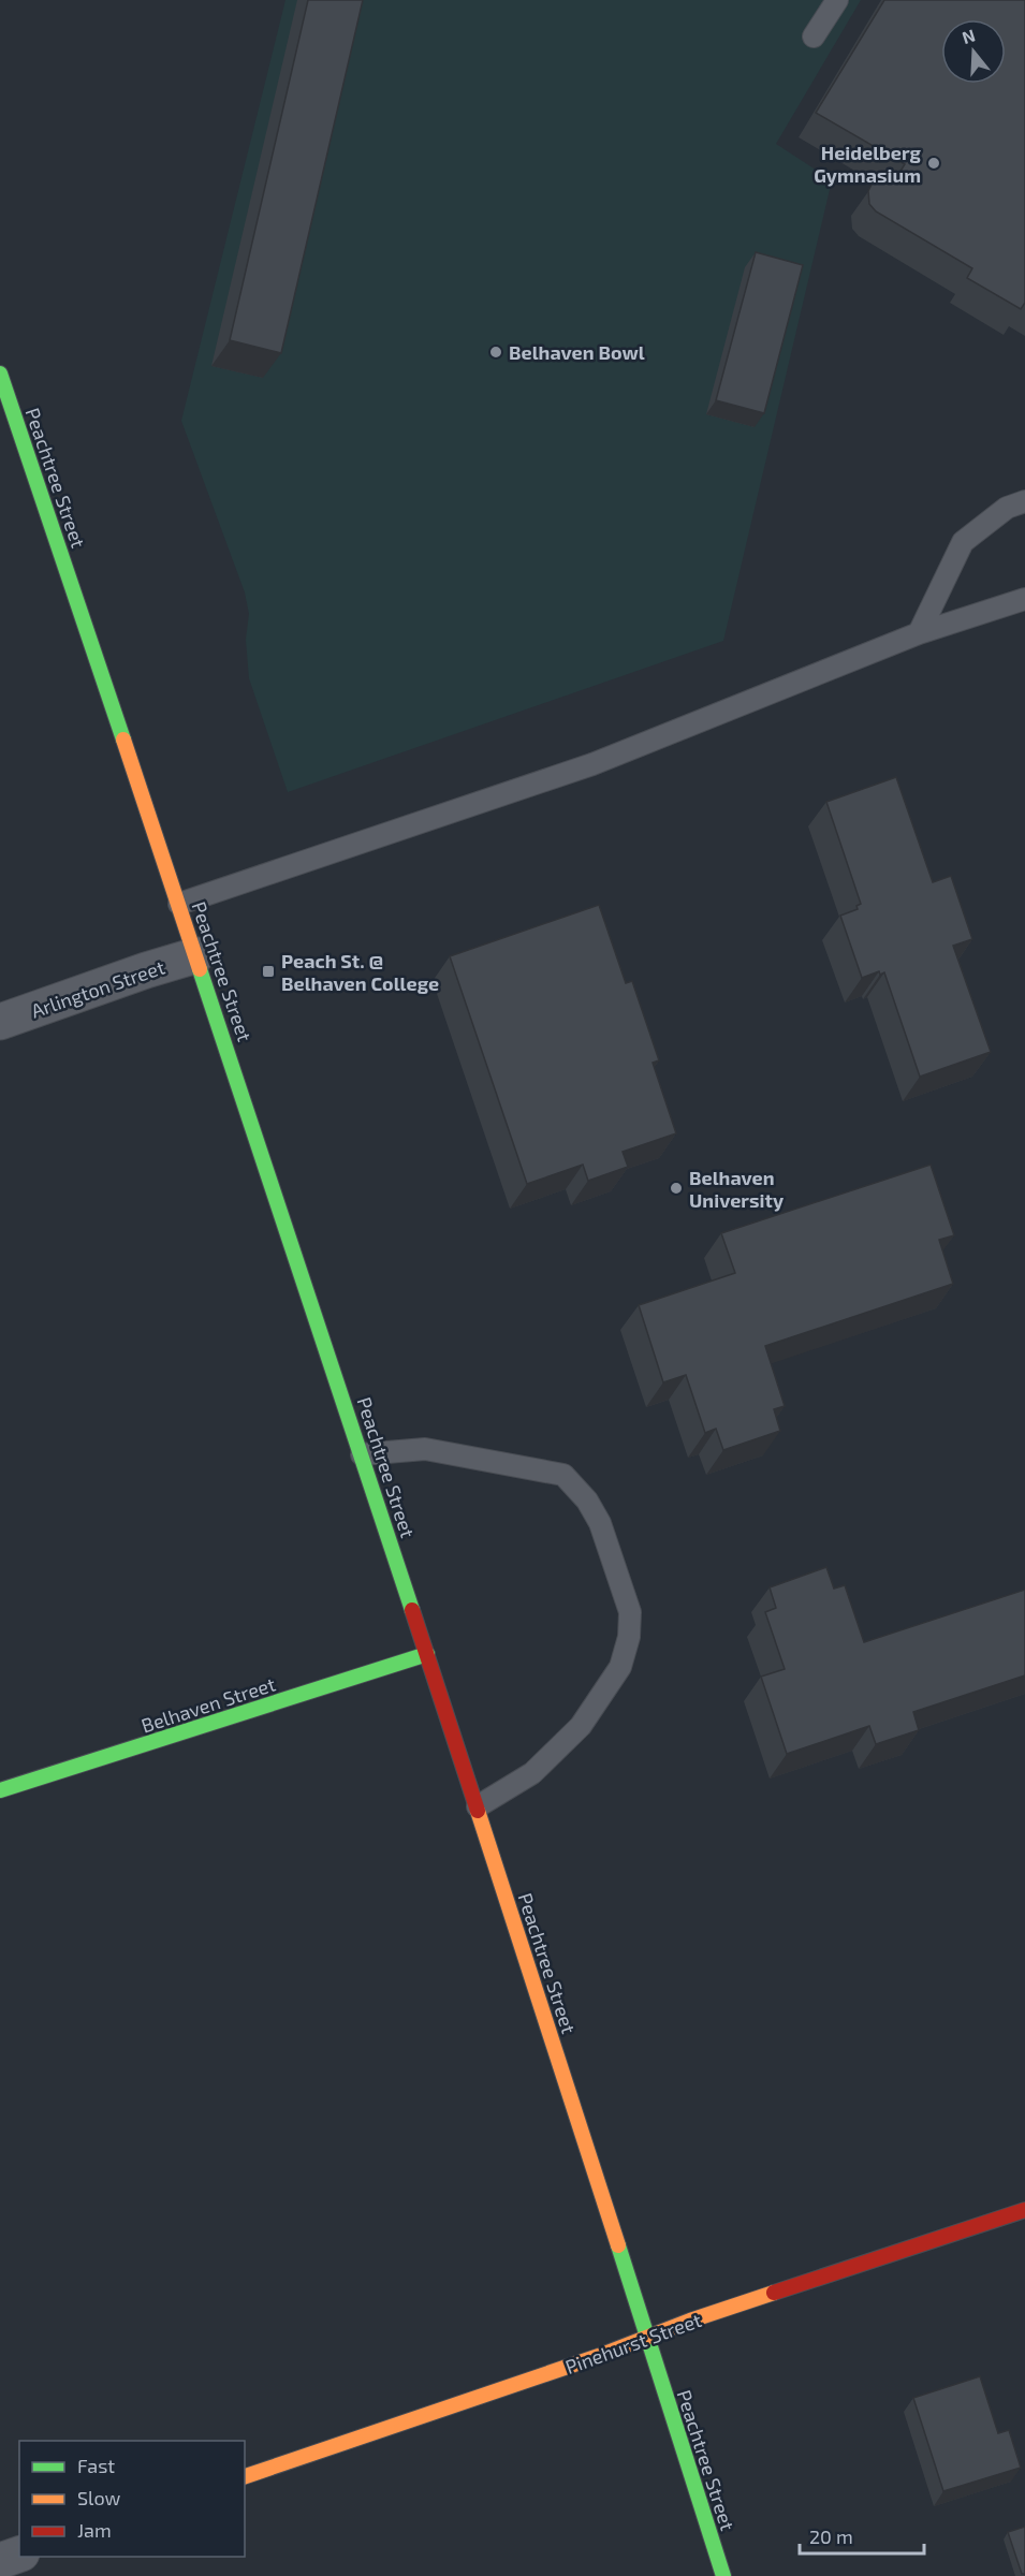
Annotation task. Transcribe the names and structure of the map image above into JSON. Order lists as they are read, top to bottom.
{
  "streets": {
    "street": [
      "Peachtree Street",
      "Arlington Street",
      "Belhaven Street",
      "Pinehurst Street"
    ]
  },
  "crossings": [
    ["Peachtree Street", "Arlington Street"],
    ["Peachtree Street", "Belhaven Street"],
    ["Peachtree Street", "Pinehurst Street"]
  ],
  "places": {
    "other": ["Heidelberg Gymnasium", "Belhaven Bowl", "Belhaven University"],
    "transit": ["Peach St. @ Belhaven College"]
  },
  "legend": ["Fast", "Slow", "Jam"],
  "scale_bar": "20 m",
  "north": "top"
}
